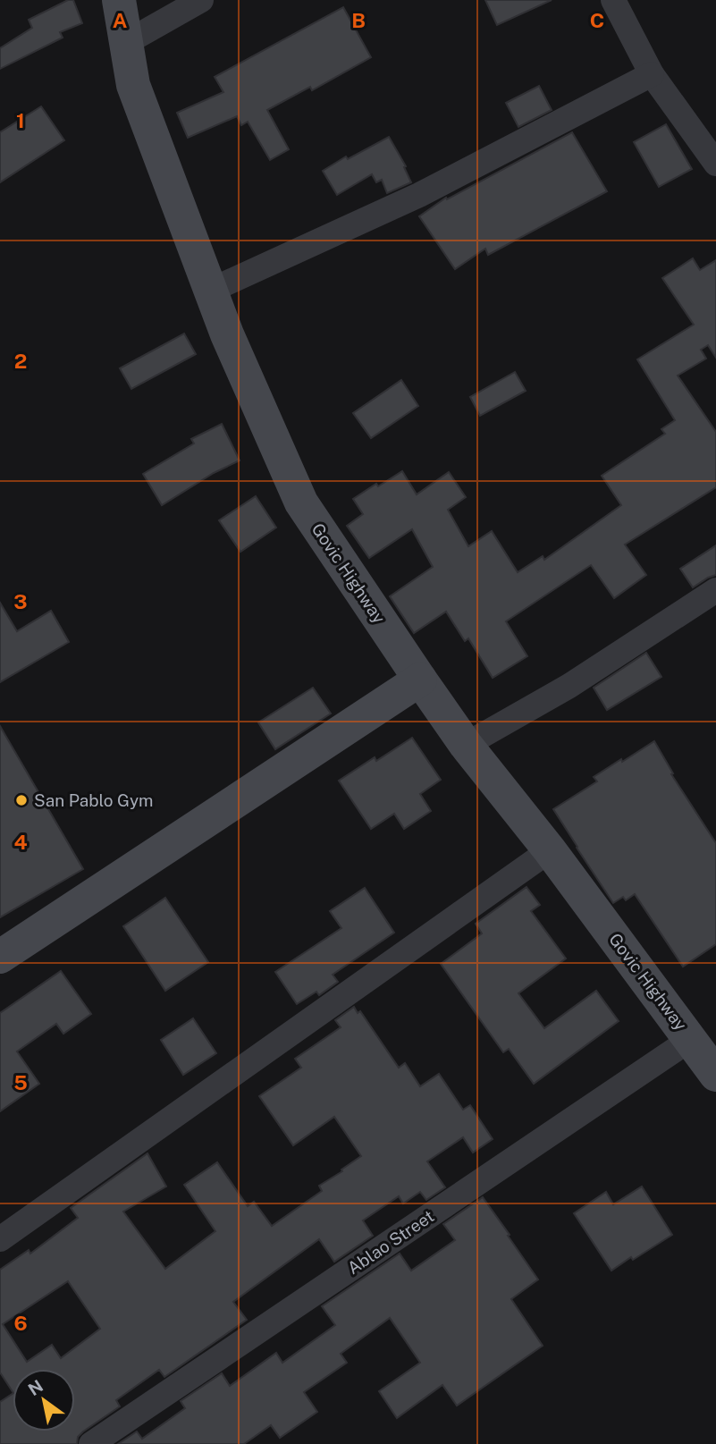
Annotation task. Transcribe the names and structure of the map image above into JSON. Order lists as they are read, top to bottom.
{
  "streets": {
    "main road": ["Govic Highway"],
    "street": ["Ablao Street"]
  },
  "crossings": [
    ["Govic Highway", "Ablao Street"]
  ],
  "places": ["San Pablo Gym"],
  "north": "top left",
  "grid": {
    "columns": ["A", "B", "C"],
    "rows": [
      "1",
      "2",
      "3",
      "4",
      "5",
      "6"
    ]
  }
}
